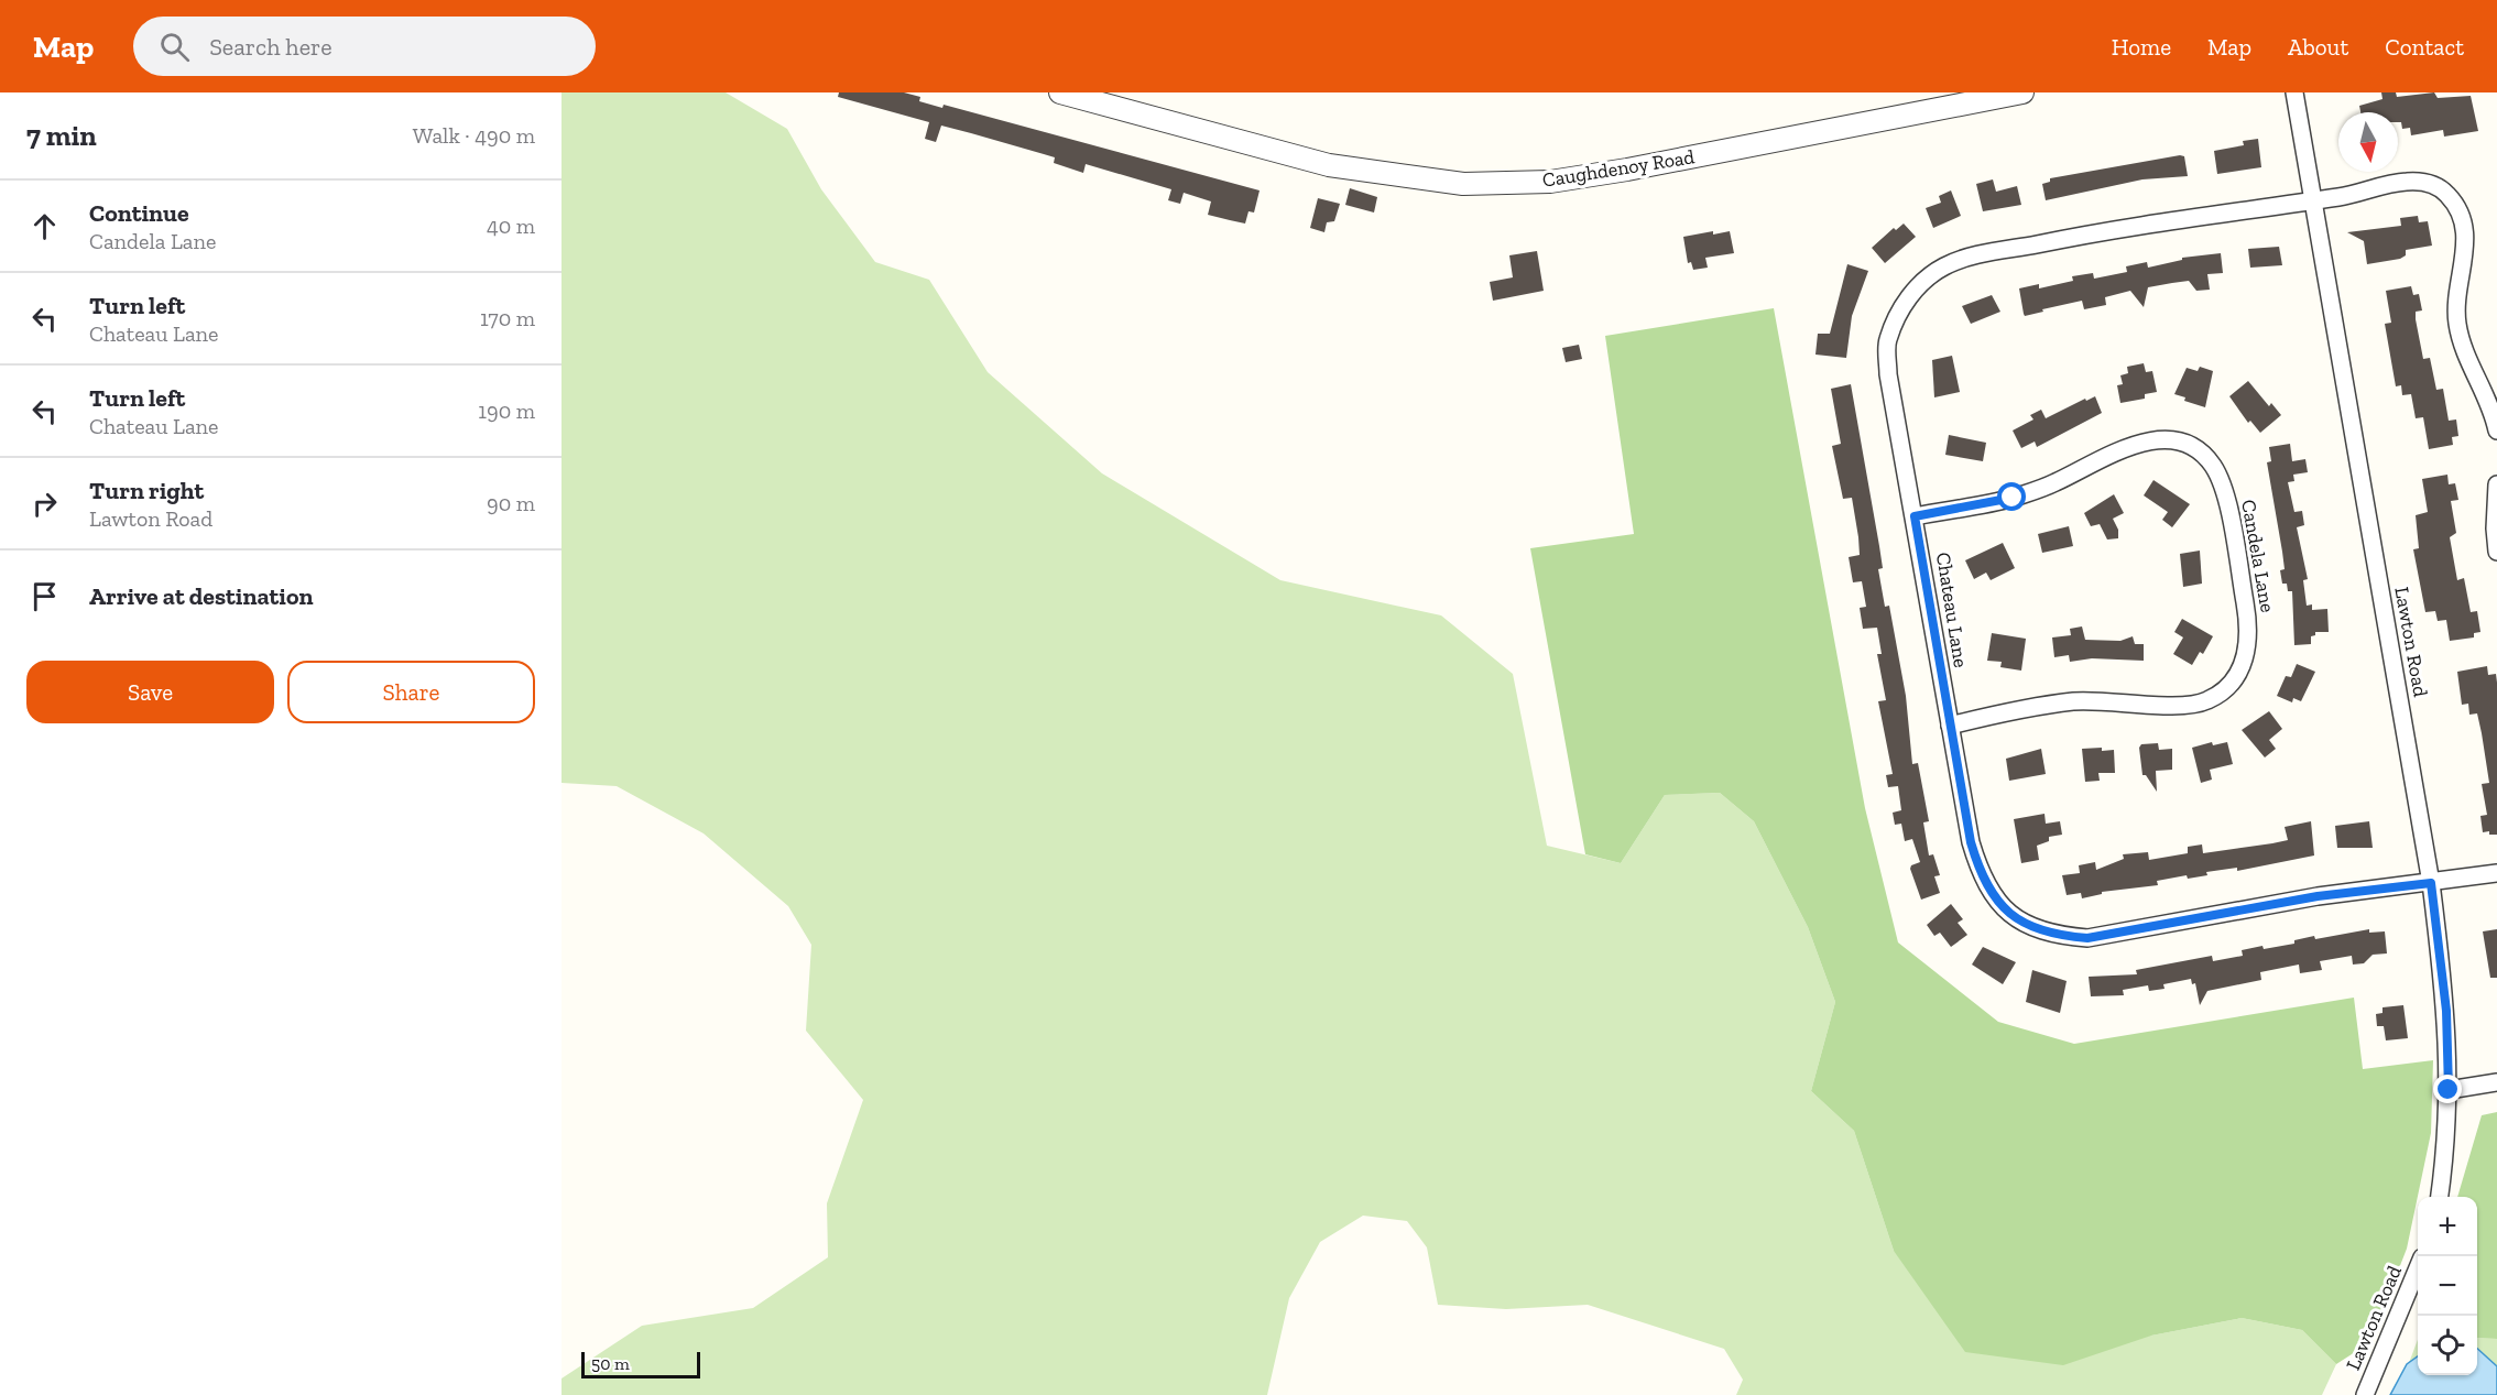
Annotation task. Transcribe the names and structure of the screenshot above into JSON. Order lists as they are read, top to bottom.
{
  "streets": {
    "street": [
      "Caughdenoy Road",
      "Candela Lane",
      "Chateau Lane",
      "Lawton Road"
    ]
  },
  "crossings": [
    ["Candela Lane", "Chateau Lane"],
    ["Chateau Lane", "Lawton Road"]
  ],
  "scale_bar": "50 m",
  "north": "bottom",
  "page": {
    "header": "Map",
    "search": "Search here",
    "nav": [
      "Home",
      "Map",
      "About",
      "Contact"
    ],
    "heading": ["7 min", "Walk · 490 m"],
    "list": [
      ["Continue", "Candela Lane", "40 m"],
      ["Turn left", "Chateau Lane", "170 m"],
      ["Turn left", "Chateau Lane", "190 m"],
      ["Turn right", "Lawton Road", "90 m"],
      "Arrive at destination"
    ],
    "buttons": ["Save", "Share"],
    "map_buttons": ["+", "−"],
    "scale": "50 m"
  }
}
